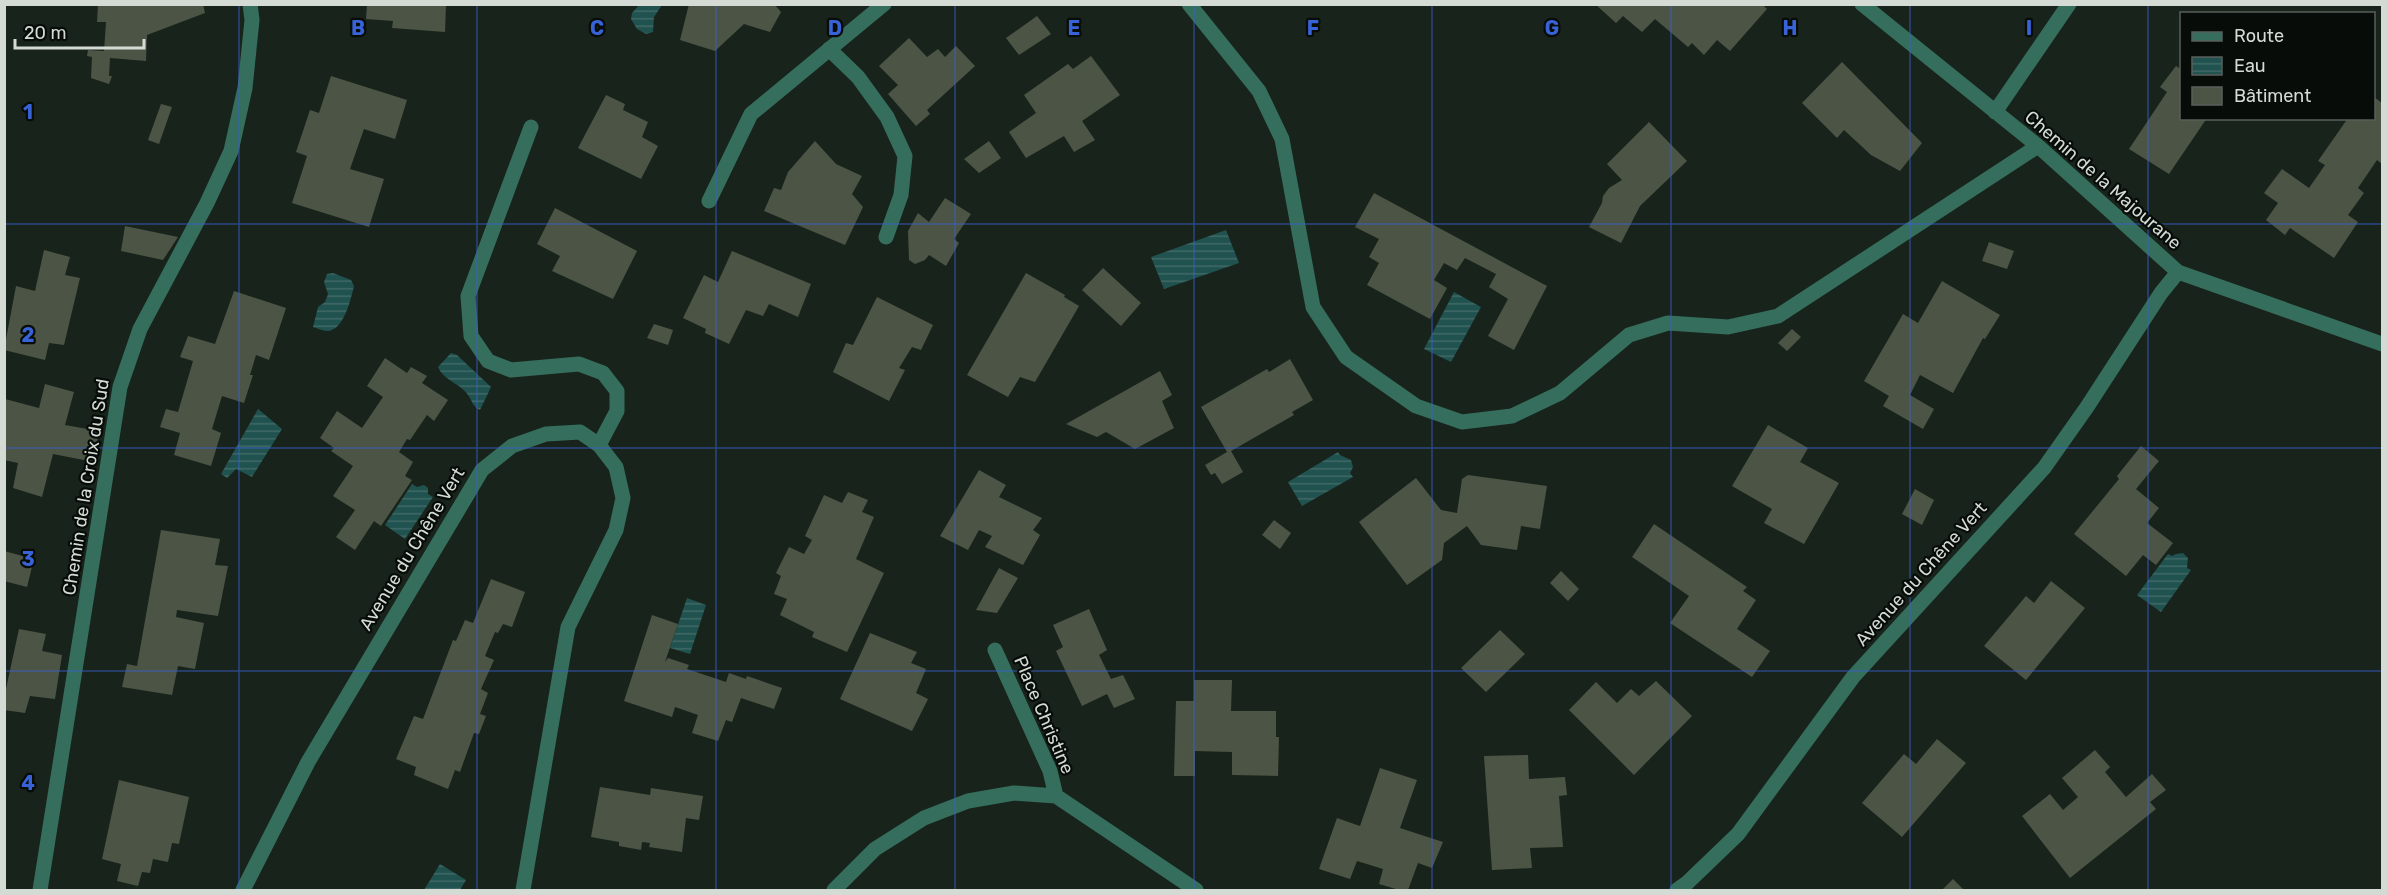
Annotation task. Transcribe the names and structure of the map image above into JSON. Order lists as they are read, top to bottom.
{
  "streets": {
    "street": [
      "Chemin de la Majourane",
      "Chemin de la Croix du Sud",
      "Avenue du Chêne Vert",
      "Place Christine"
    ]
  },
  "crossings": [
    ["Chemin de la Majourane", "Avenue du Chêne Vert"]
  ],
  "legend": ["Route", "Eau", "Bâtiment"],
  "scale_bar": "20 m",
  "grid": {
    "columns": [
      "B",
      "C",
      "D",
      "E",
      "F",
      "G",
      "H",
      "I"
    ],
    "rows": [
      "1",
      "2",
      "3",
      "4"
    ]
  }
}
